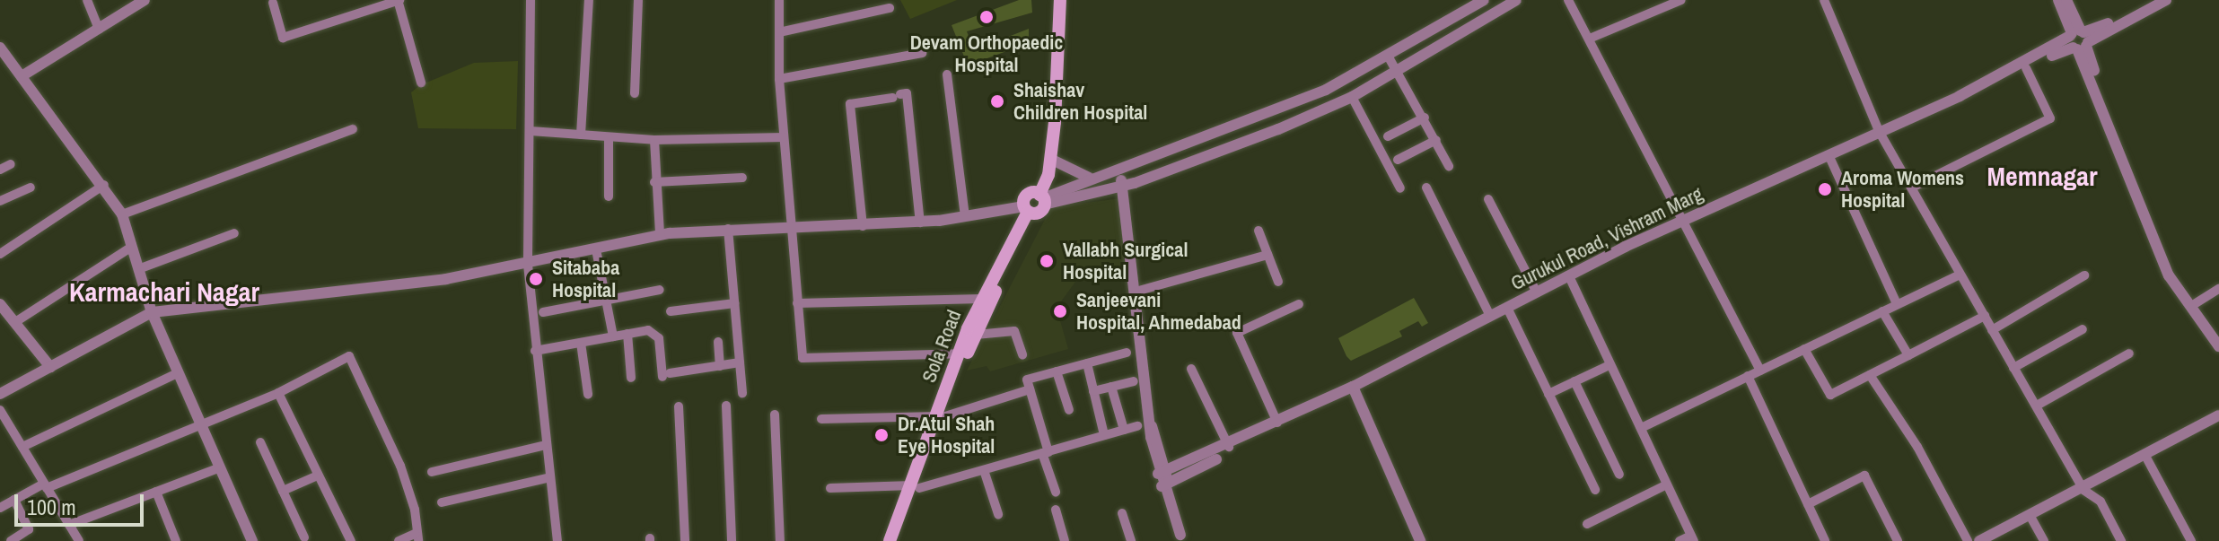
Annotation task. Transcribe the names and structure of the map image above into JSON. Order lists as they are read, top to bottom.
{
  "streets": {
    "main road": ["Sola Road"],
    "street": ["Gurukul Road, Vishram Marg"]
  },
  "districts": ["Memnagar", "Karmachari Nagar"],
  "places": [
    "Devam Orthopaedic Hospital",
    "Shaishav Children Hospital",
    "Aroma Womens Hospital",
    "Vallabh Surgical Hospital",
    "Sitababa Hospital",
    "Sanjeevani Hospital, Ahmedabad",
    "Dr.Atul Shah Eye Hospital"
  ],
  "scale_bar": "100 m"
}
